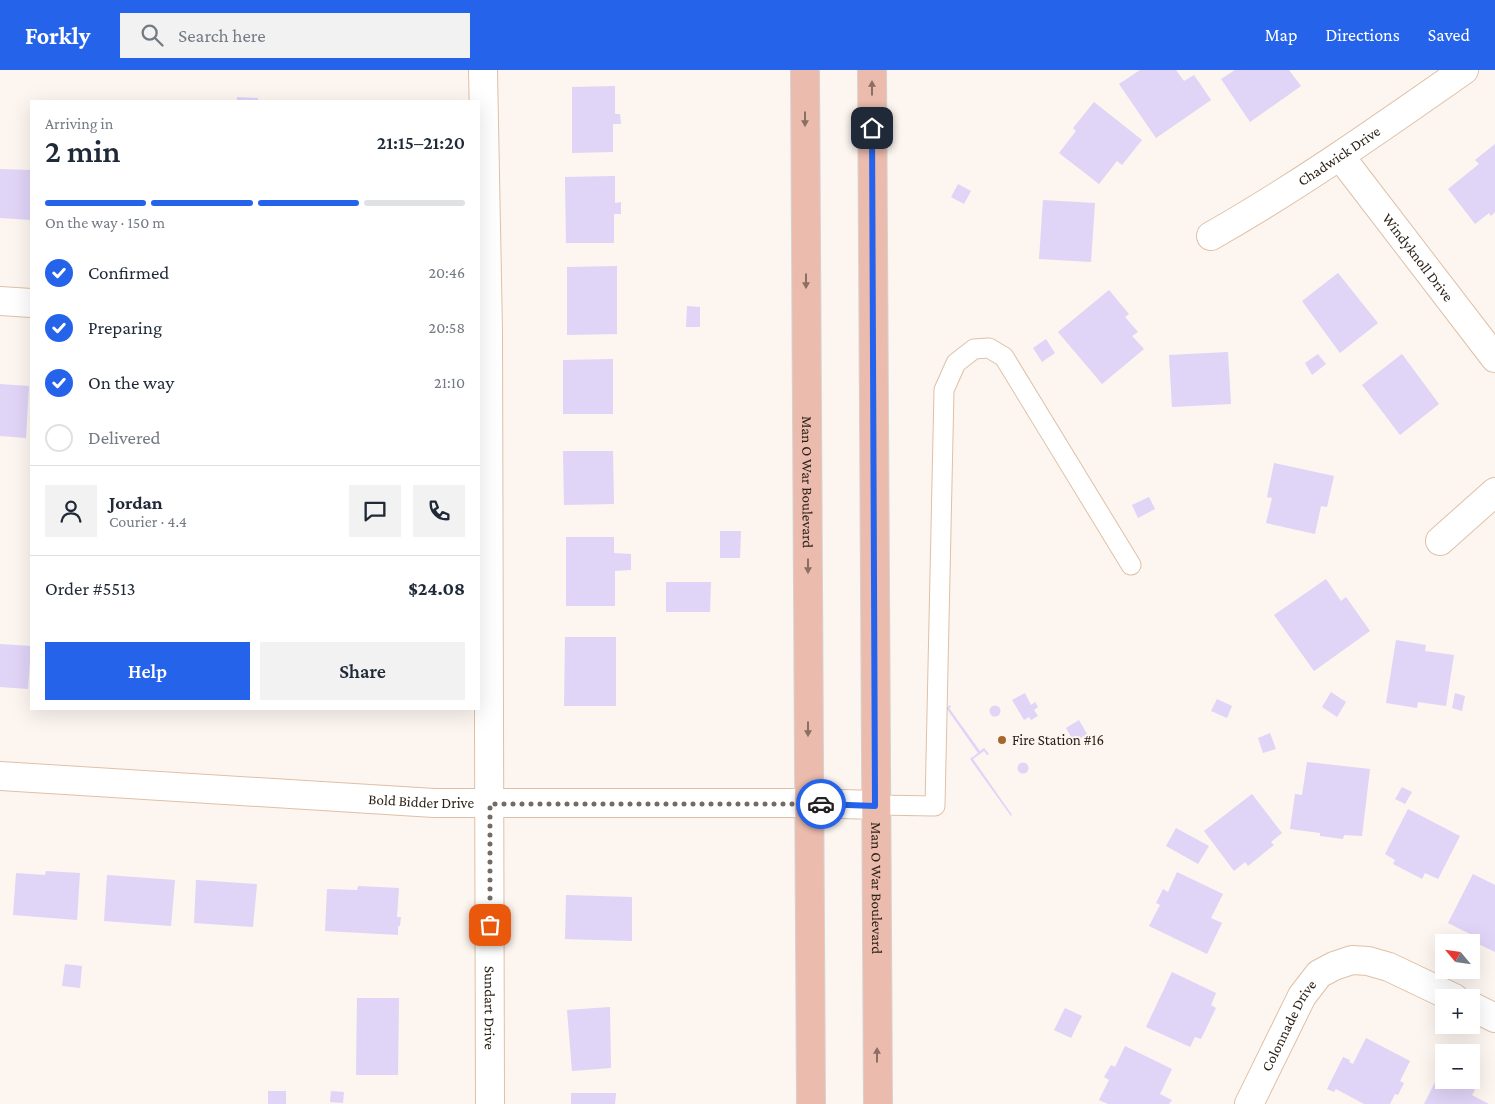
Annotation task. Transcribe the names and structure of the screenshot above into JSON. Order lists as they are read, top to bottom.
{
  "streets": {
    "main road": ["Man O War Boulevard"],
    "street": [
      "Chadwick Drive",
      "Windyknoll Drive",
      "Bold Bidder Drive",
      "Sundart Drive",
      "Colonnade Drive"
    ]
  },
  "crossings": [
    ["Chadwick Drive", "Windyknoll Drive"],
    ["Man O War Boulevard", "Bold Bidder Drive"],
    ["Bold Bidder Drive", "Sundart Drive"]
  ],
  "places": ["Fire Station #16"],
  "north": "top left",
  "page": {
    "header": "Forkly",
    "search": "Search here",
    "nav": ["Map", "Directions", "Saved"],
    "heading": ["2 min", "Arriving in", "21:15–21:20"],
    "panel": [
      "Jordan",
      "Courier · 4.4",
      "Order #5513",
      "$24.08"
    ],
    "bar": "On the way · 150 m",
    "list": [
      ["Confirmed", "20:46"],
      ["Preparing", "20:58"],
      ["On the way", "21:10"],
      "Delivered"
    ],
    "buttons": ["Help", "Share"],
    "map_buttons": ["+", "−"]
  }
}
